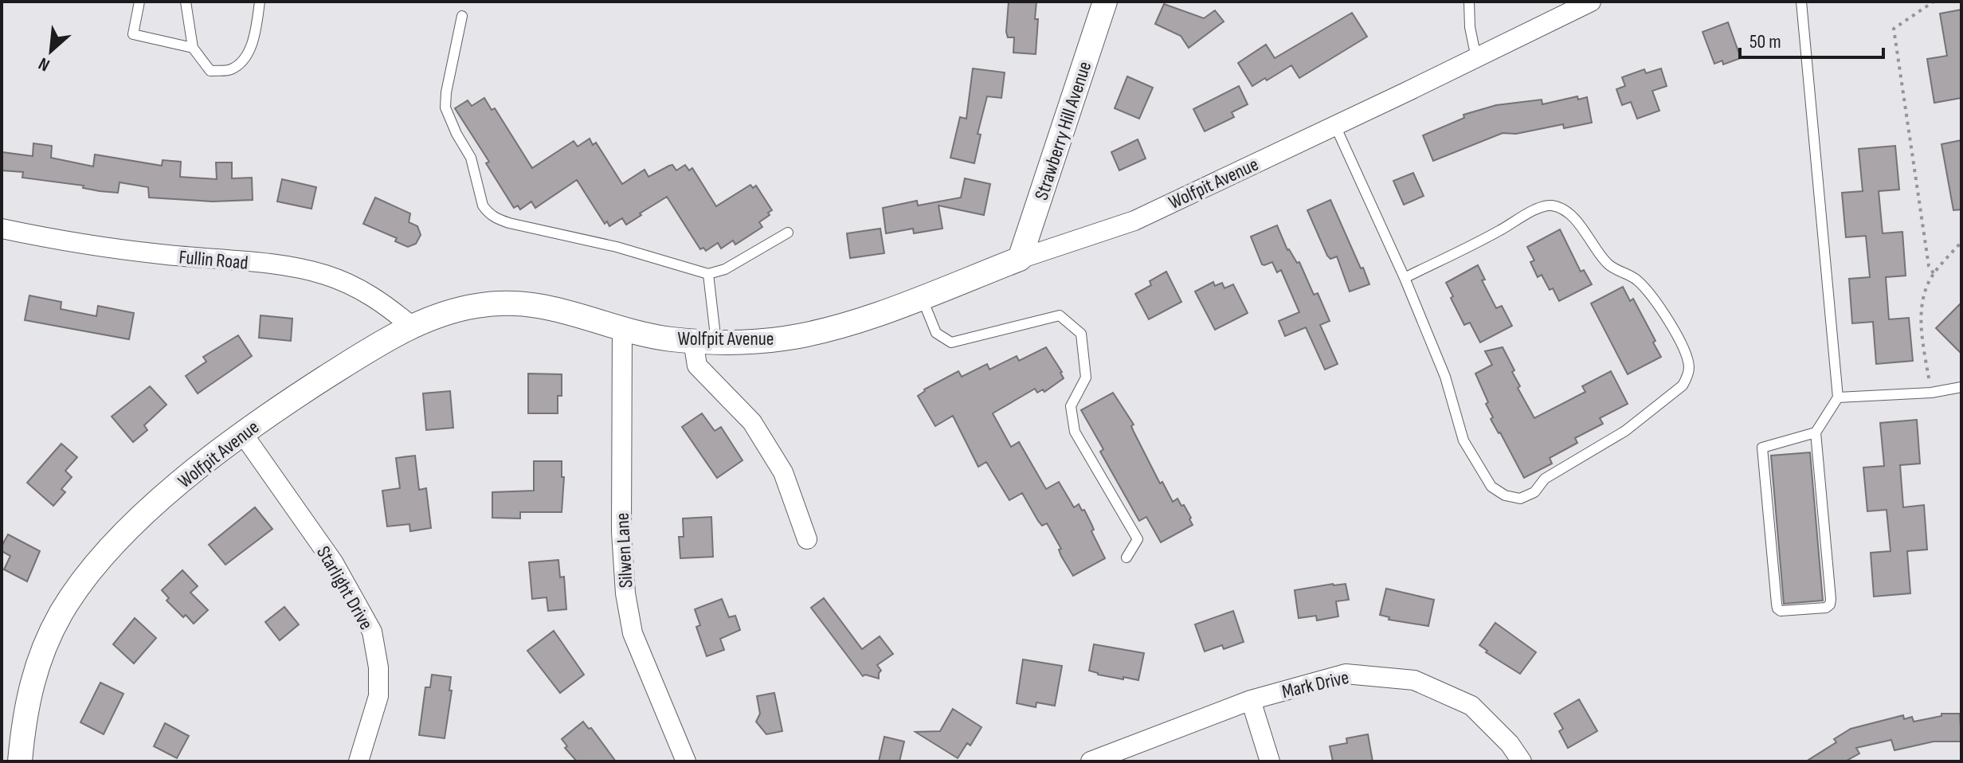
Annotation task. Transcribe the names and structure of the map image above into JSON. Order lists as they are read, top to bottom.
{
  "streets": {
    "street": [
      "Strawberry Hill Avenue",
      "Wolfpit Avenue",
      "Fullin Road",
      "Silwen Lane",
      "Starlight Drive",
      "Mark Drive"
    ]
  },
  "crossings": [
    ["Strawberry Hill Avenue", "Wolfpit Avenue"],
    ["Wolfpit Avenue", "Fullin Road"],
    ["Wolfpit Avenue", "Silwen Lane"],
    ["Wolfpit Avenue", "Starlight Drive"]
  ],
  "scale_bar": "50 m",
  "north": "bottom left"
}
